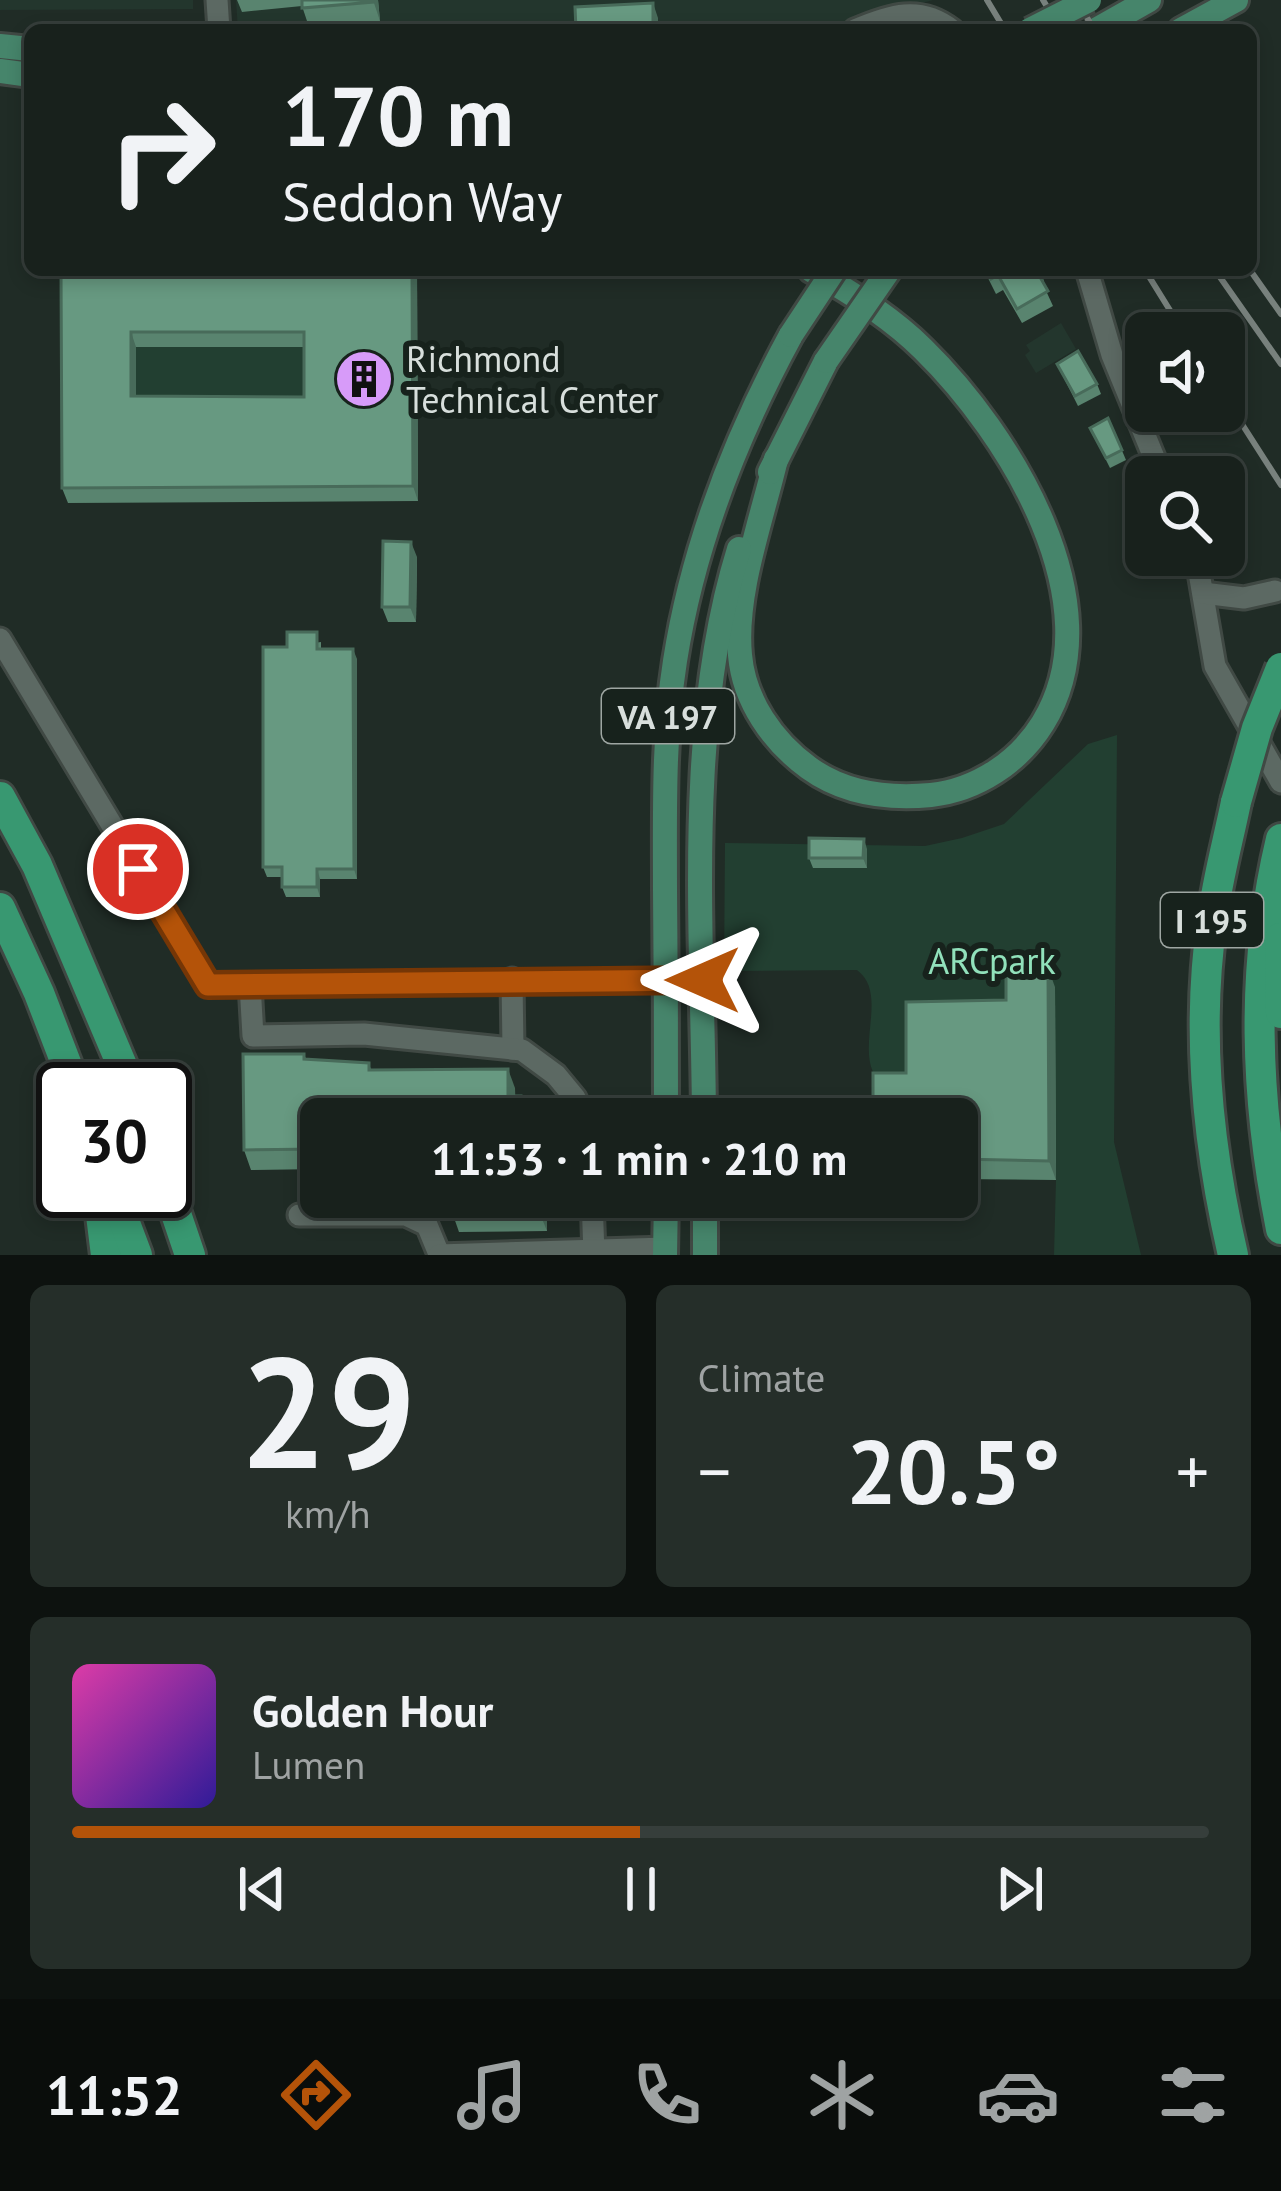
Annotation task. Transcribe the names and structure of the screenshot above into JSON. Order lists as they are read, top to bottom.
{
  "streets": {
    "highway": ["I 195"],
    "main road": ["VA 197"]
  },
  "parks": ["ARCpark"],
  "places": {
    "building": ["Richmond Technical Center"]
  },
  "page": {
    "turn": ["170 m", "Seddon Way"],
    "limit": "30",
    "trip": "11:53 · 1 min · 210 m",
    "tile": [
      ["29", "km/h"],
      "Climate"
    ],
    "heat": ["−", "20.5°", "+"],
    "song": ["Golden Hour", "Lumen"],
    "tabs": "11:52"
  }
}
